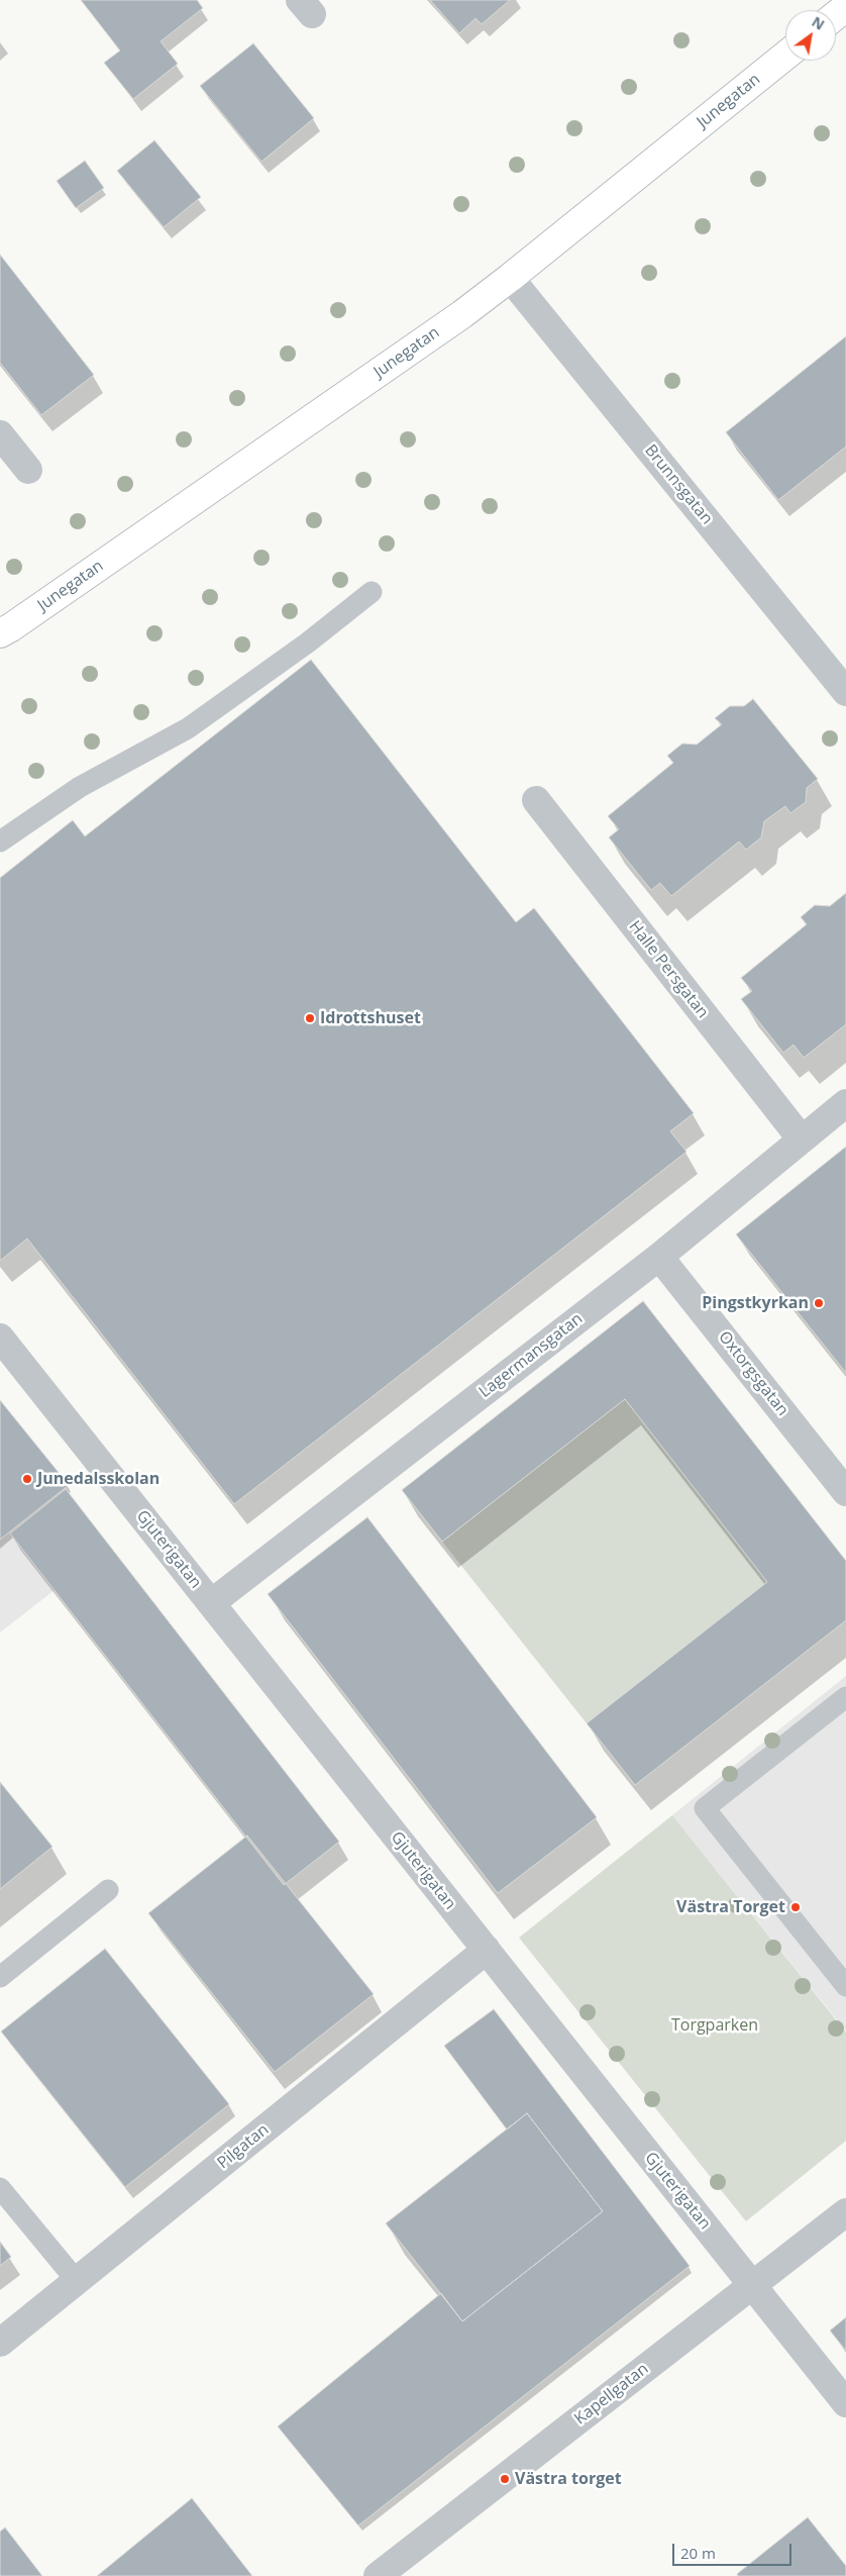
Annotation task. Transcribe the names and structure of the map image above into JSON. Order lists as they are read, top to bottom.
{
  "streets": {
    "street": [
      "Junegatan",
      "Brunnsgatan",
      "Halle Persgatan",
      "Lagermansgatan",
      "Oxtorgsgatan",
      "Gjuterigatan",
      "Pilgatan",
      "Kapellgatan"
    ]
  },
  "crossings": [
    ["Junegatan", "Brunnsgatan"],
    ["Halle Persgatan", "Lagermansgatan"],
    ["Lagermansgatan", "Oxtorgsgatan"],
    ["Lagermansgatan", "Gjuterigatan"],
    ["Gjuterigatan", "Pilgatan"],
    ["Gjuterigatan", "Kapellgatan"]
  ],
  "parks": ["Torgparken"],
  "places": [
    "Idrottshuset",
    "Pingstkyrkan",
    "Junedalsskolan",
    "Västra Torget",
    "Västra torget"
  ],
  "scale_bar": "20 m",
  "north": "top right"
}
